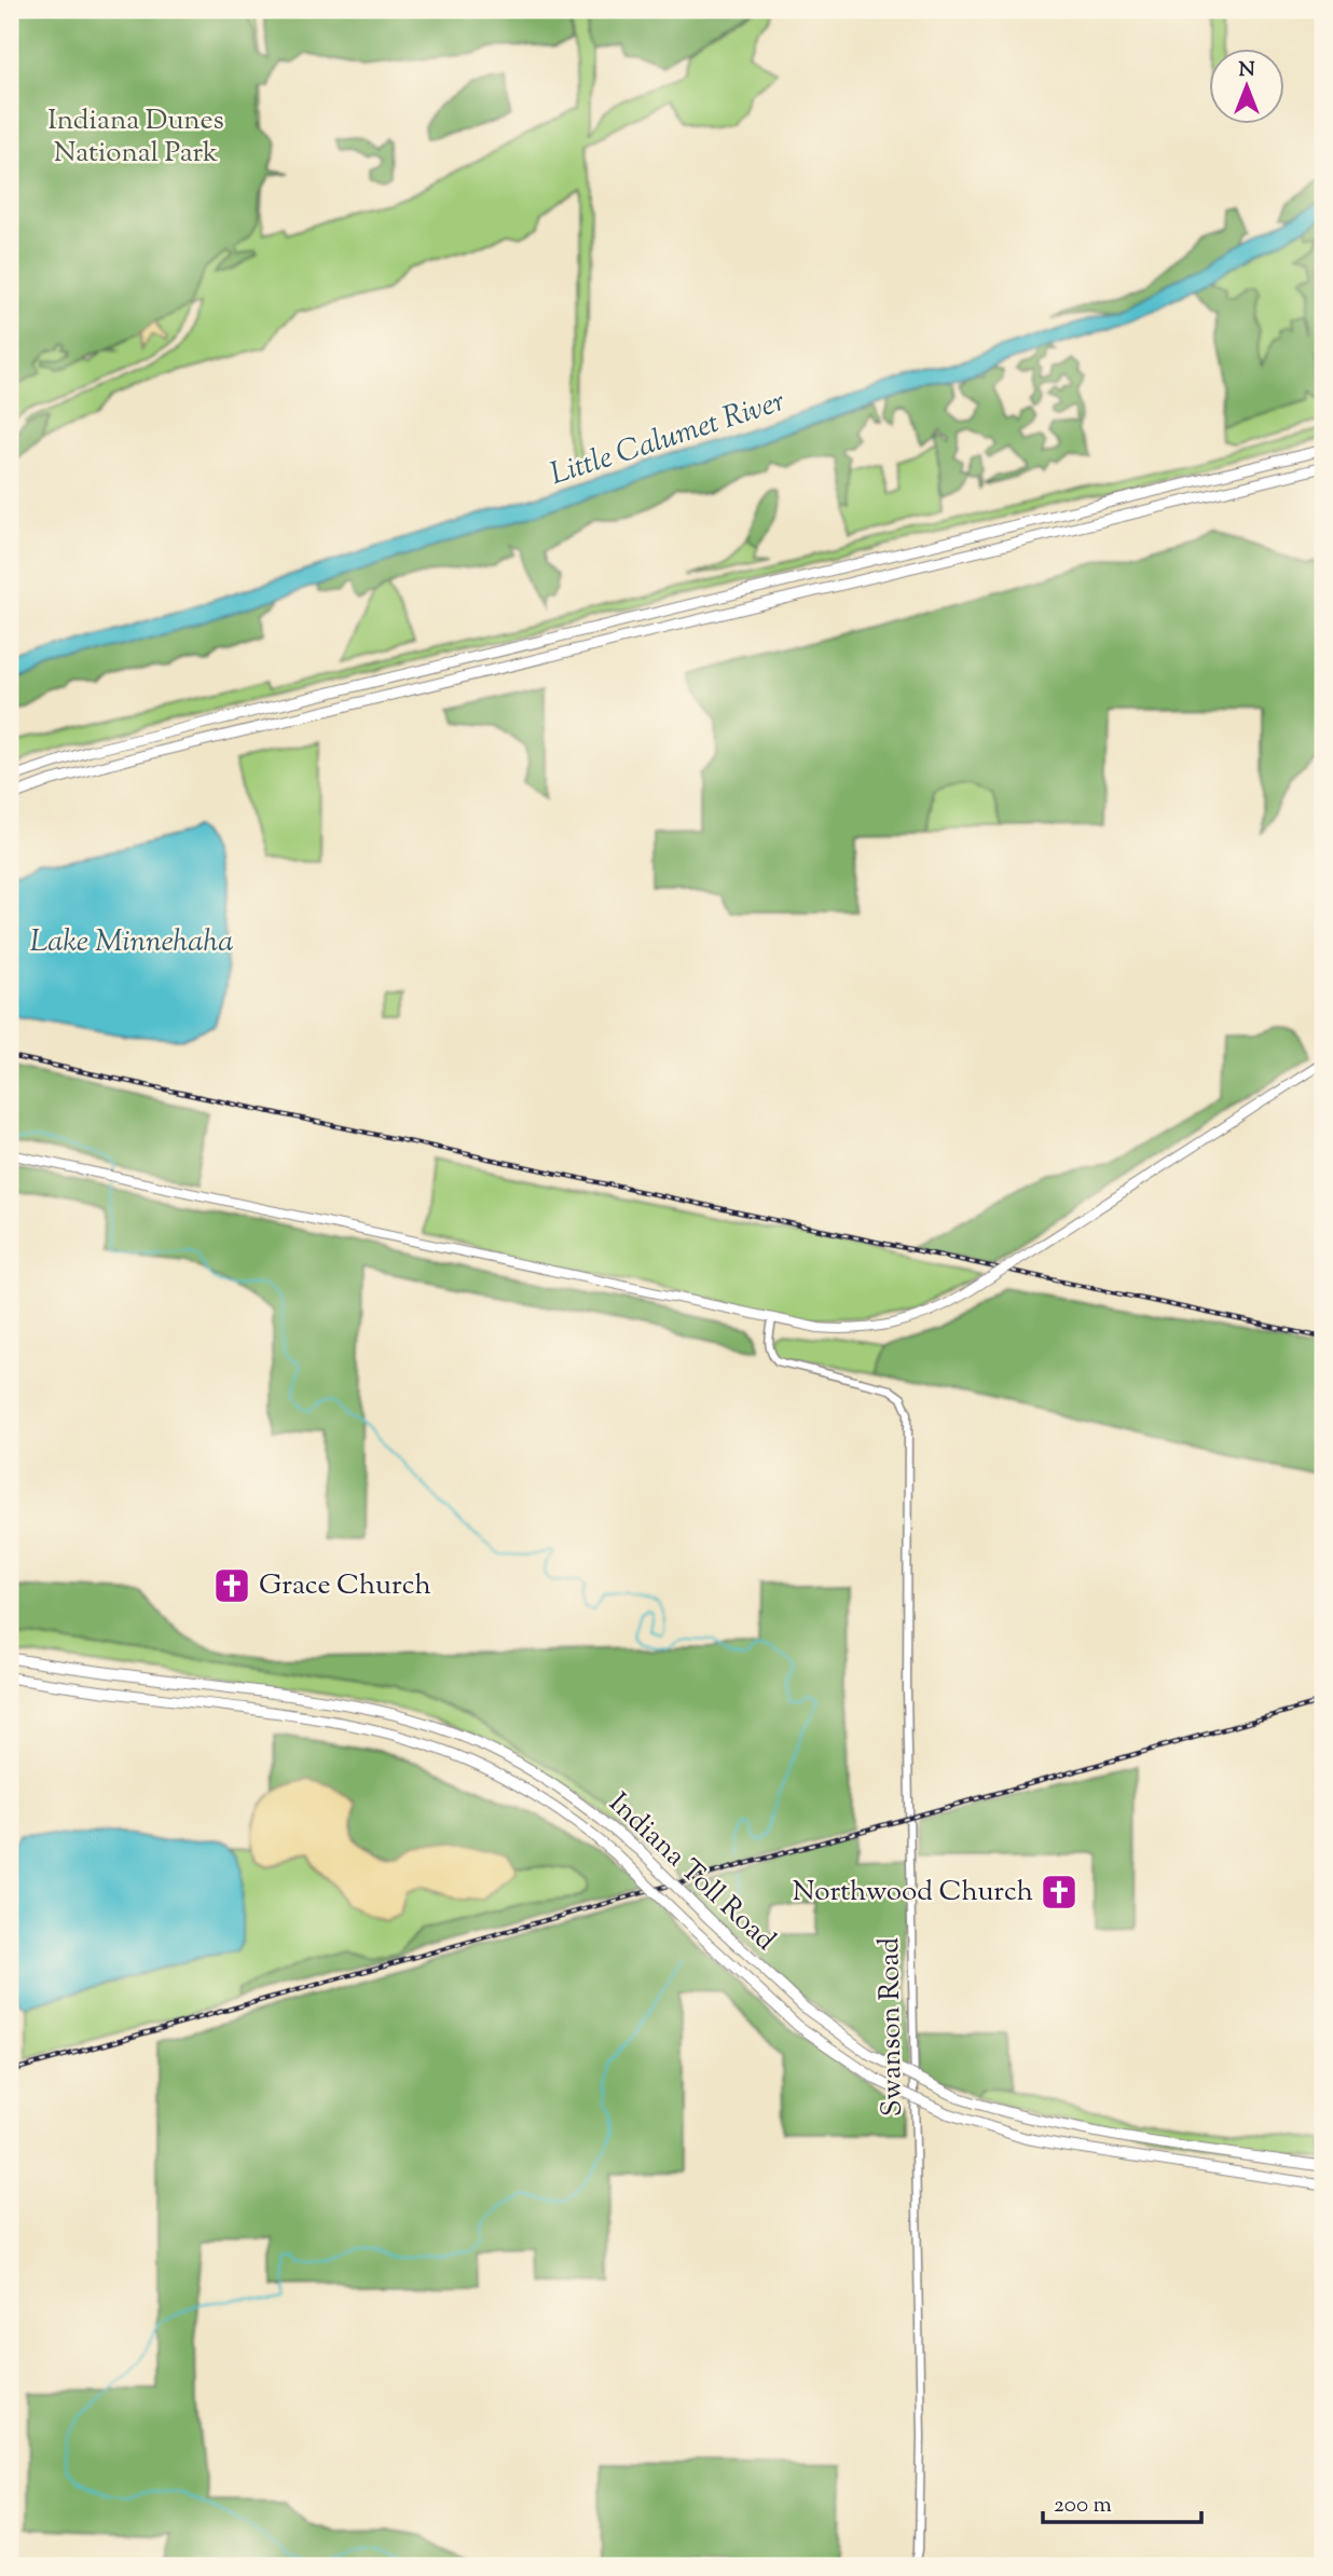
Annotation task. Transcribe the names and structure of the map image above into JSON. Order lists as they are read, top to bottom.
{
  "streets": {
    "highway": ["Indiana Toll Road"],
    "street": ["Swanson Road"]
  },
  "water": ["Little Calumet River", "Lake Minnehaha"],
  "parks": ["Indiana Dunes National Park"],
  "places": {
    "church": ["Grace Church", "Northwood Church"]
  },
  "scale_bar": "200 m",
  "north": "top"
}
